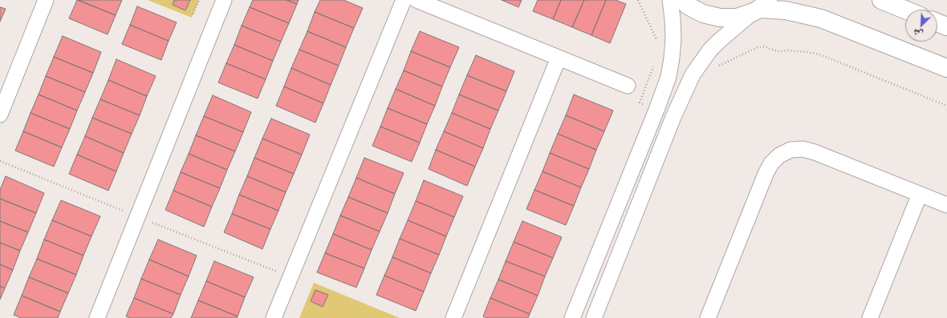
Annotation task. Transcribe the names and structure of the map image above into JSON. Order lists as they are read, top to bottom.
{
  "north": "bottom left"
}
